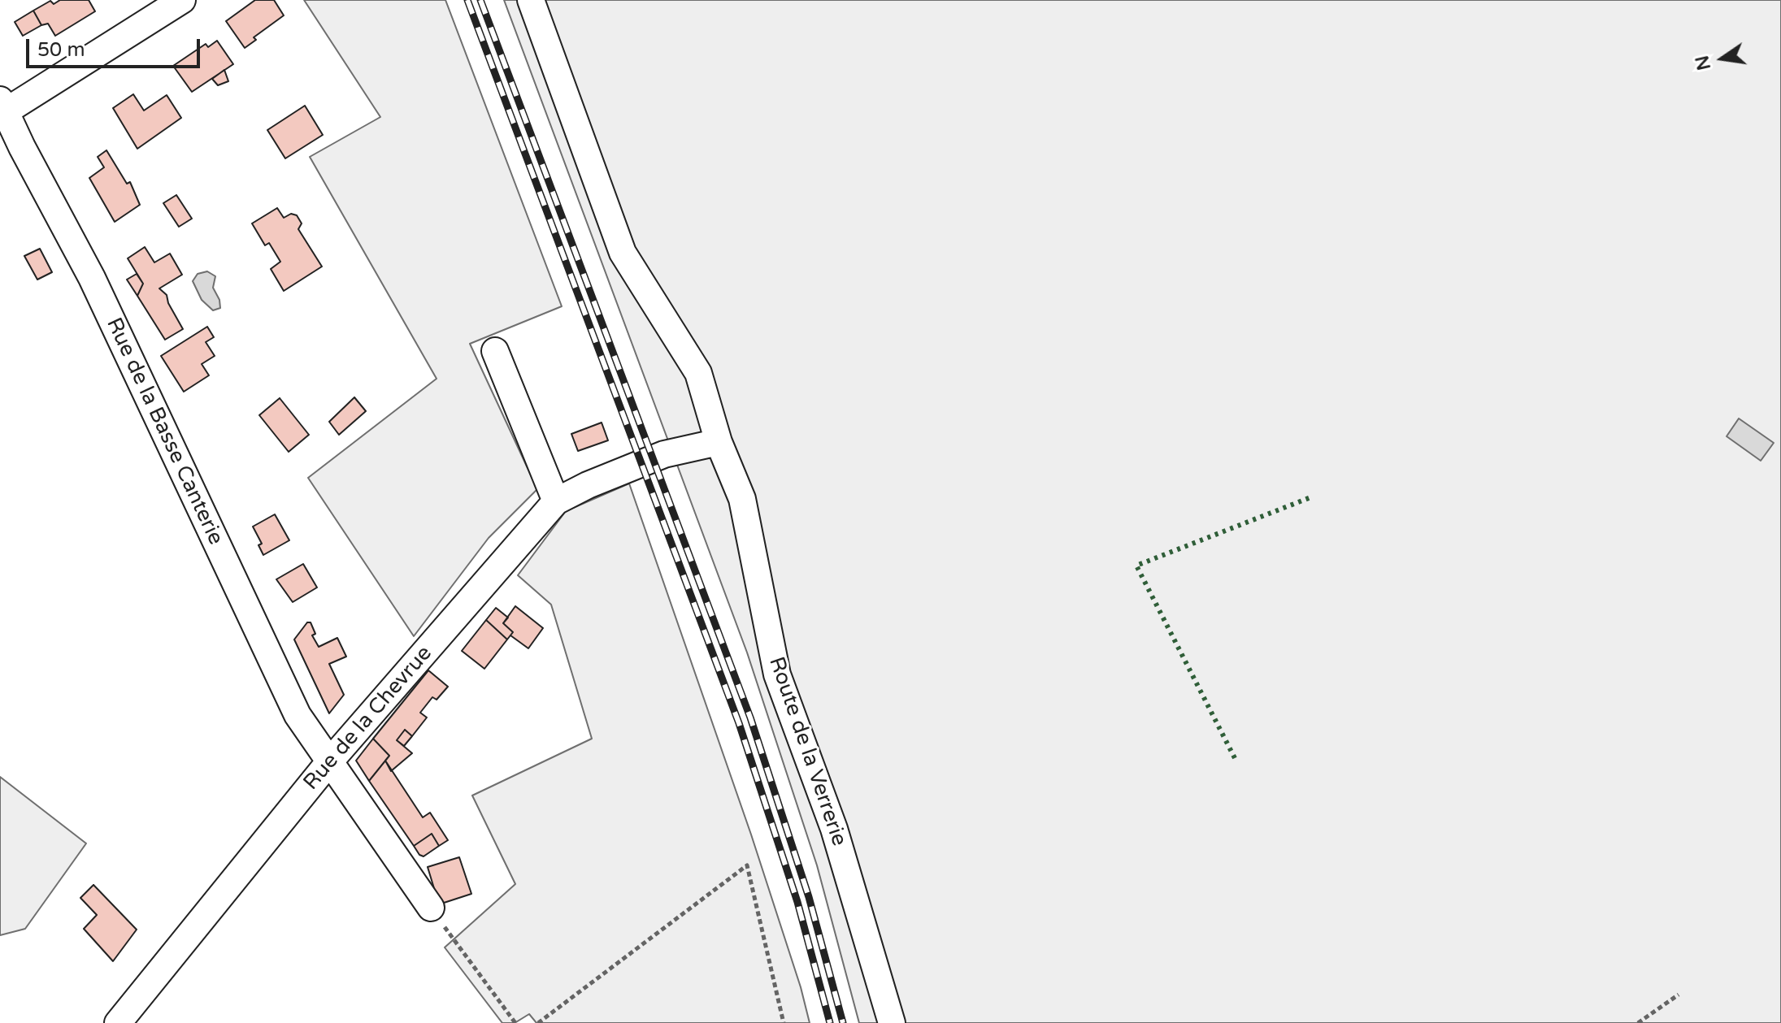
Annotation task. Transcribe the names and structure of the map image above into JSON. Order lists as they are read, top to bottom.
{
  "streets": {
    "street": ["Rue de la Basse Canterie", "Rue de la Chevrue", "Route de la Verrerie"]
  },
  "crossings": [
    ["Rue de la Basse Canterie", "Rue de la Chevrue"],
    ["Rue de la Chevrue", "Route de la Verrerie"]
  ],
  "scale_bar": "50 m",
  "north": "left"
}
